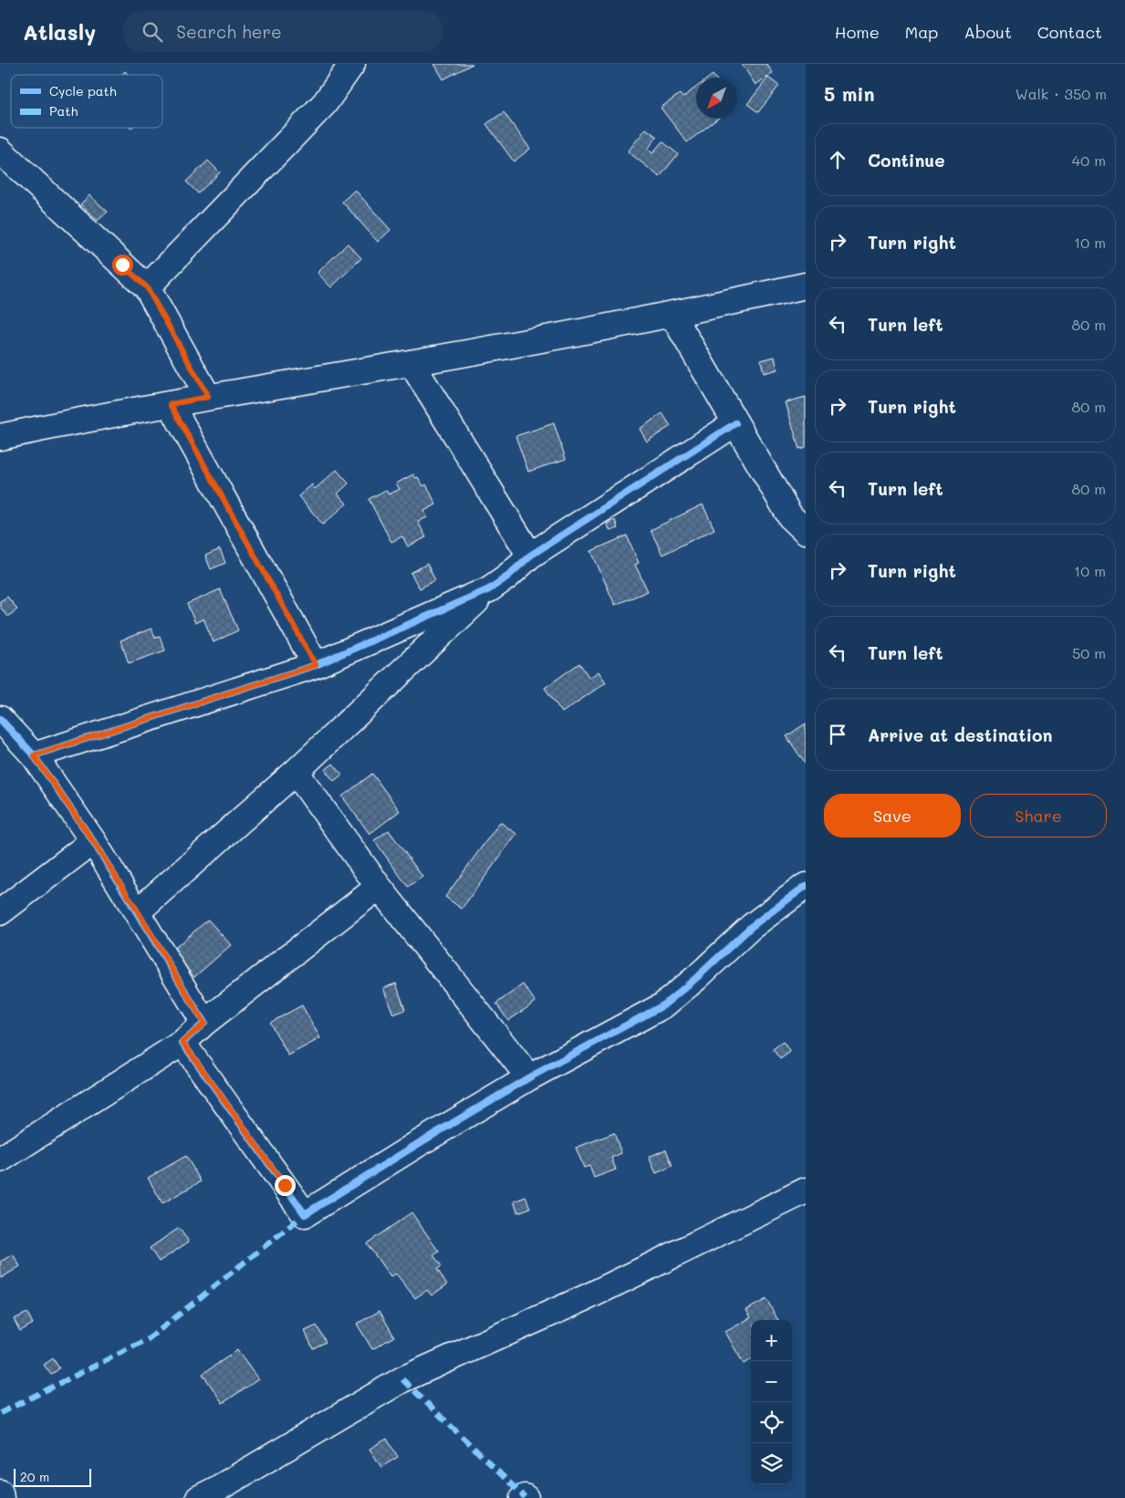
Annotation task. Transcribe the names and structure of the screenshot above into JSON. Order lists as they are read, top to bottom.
{
  "legend": ["Cycle path", "Path"],
  "scale_bar": "20 m",
  "north": "bottom left",
  "page": {
    "header": "Atlasly",
    "search": "Search here",
    "nav": [
      "Home",
      "Map",
      "About",
      "Contact"
    ],
    "heading": ["5 min", "Walk · 350 m"],
    "list": [
      ["Continue", "40 m"],
      ["Turn right", "10 m"],
      ["Turn left", "80 m"],
      ["Turn right", "80 m"],
      ["Turn left", "80 m"],
      ["Turn right", "10 m"],
      ["Turn left", "50 m"],
      "Arrive at destination"
    ],
    "buttons": ["Save", "Share"],
    "map_buttons": ["+", "−"],
    "scale": "20 m"
  }
}
